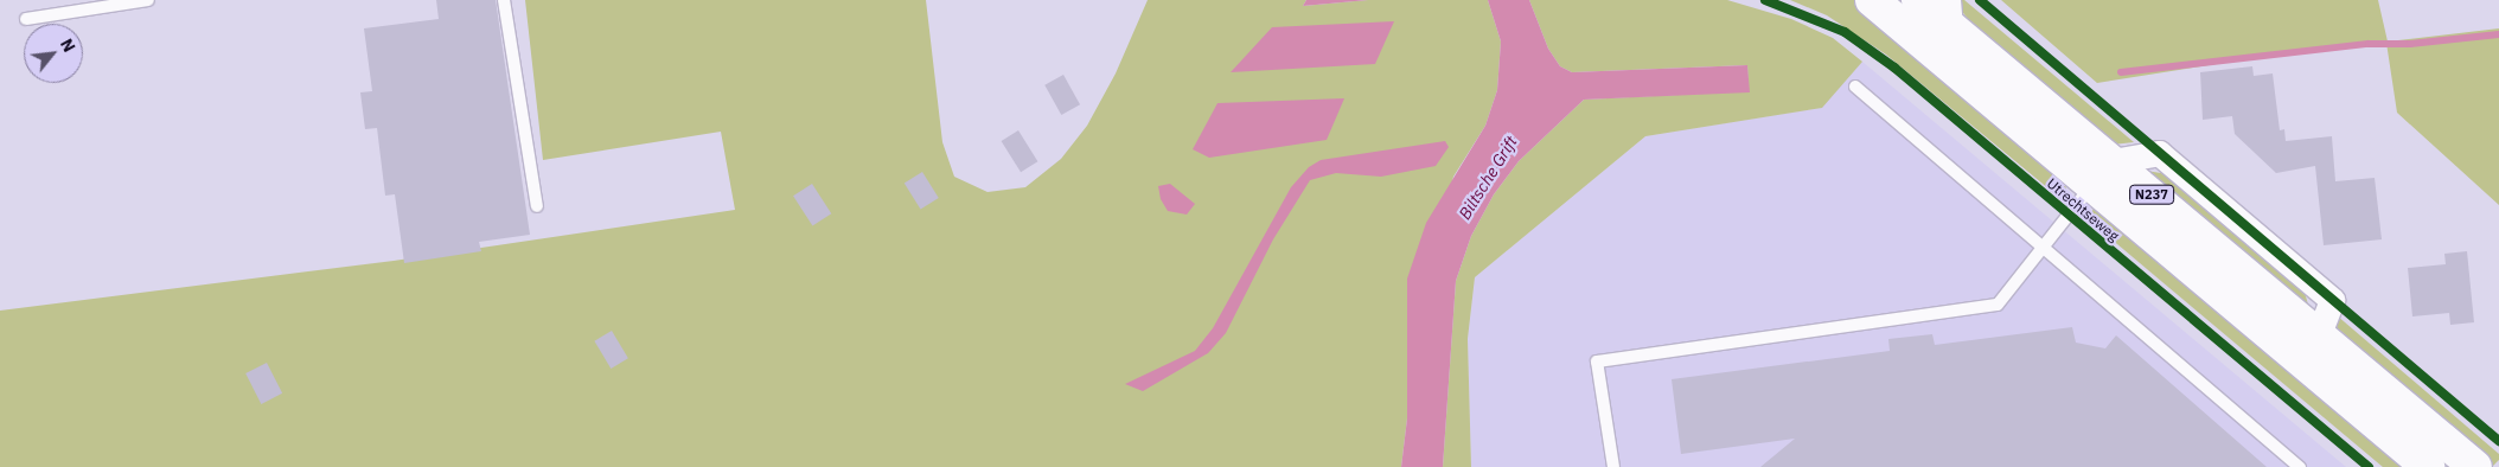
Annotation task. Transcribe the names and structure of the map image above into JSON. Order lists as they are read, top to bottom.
{
  "streets": {
    "main road": ["N237", "Utrechtseweg"]
  },
  "water": ["Biltsche Grift"],
  "north": "top right"
}
